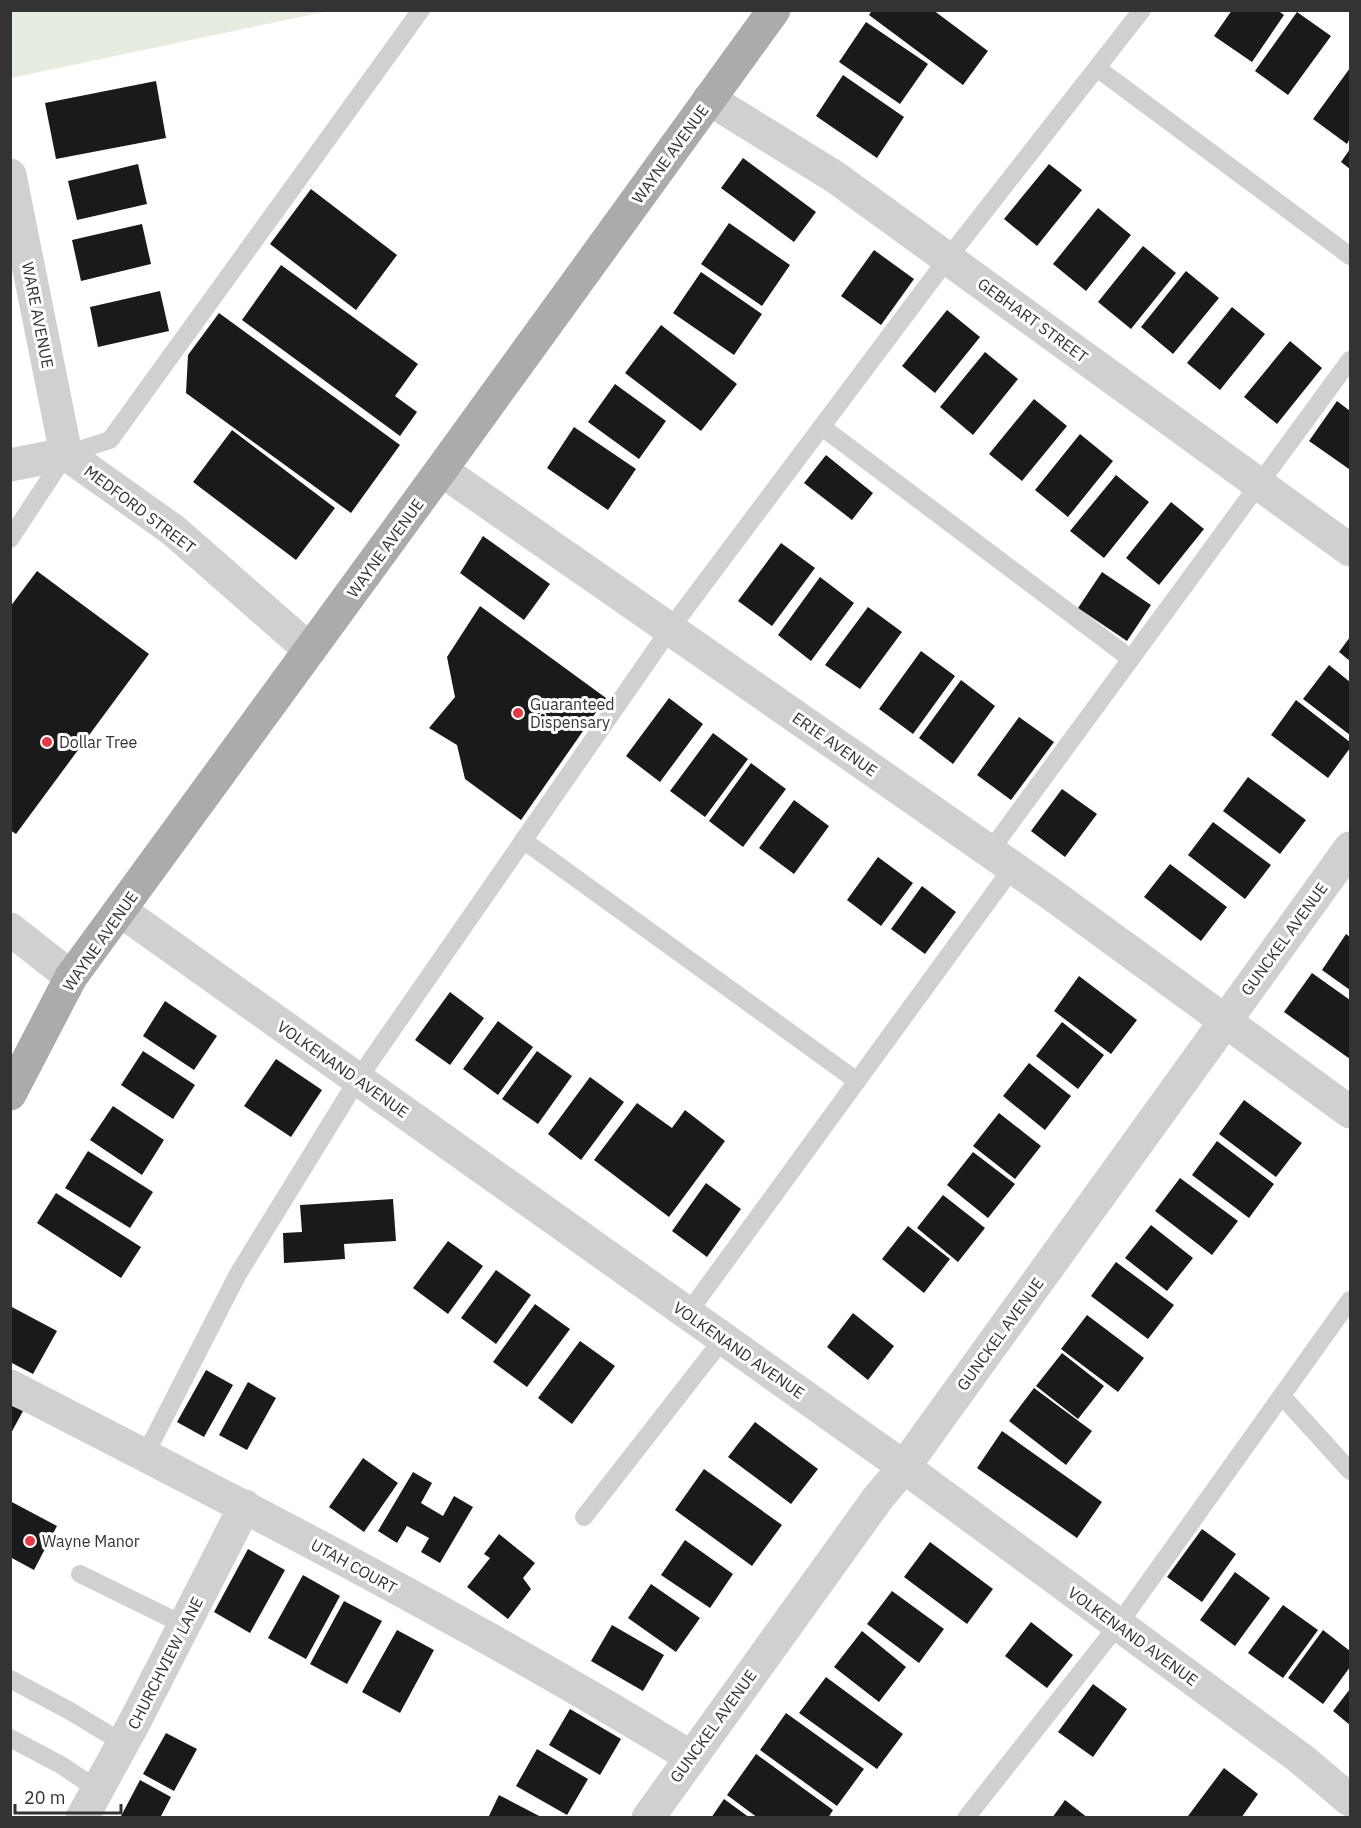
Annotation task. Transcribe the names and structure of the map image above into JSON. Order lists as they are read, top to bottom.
{
  "streets": {
    "main road": ["WAYNE AVENUE"],
    "street": [
      "WARE AVENUE",
      "GEBHART STREET",
      "MEDFORD STREET",
      "ERIE AVENUE",
      "GUNCKEL AVENUE",
      "VOLKENAND AVENUE",
      "UTAH COURT",
      "CHURCHVIEW LANE"
    ]
  },
  "crossings": [
    ["WAYNE AVENUE", "GEBHART STREET"],
    ["WAYNE AVENUE", "MEDFORD STREET"],
    ["WAYNE AVENUE", "ERIE AVENUE"],
    ["WAYNE AVENUE", "VOLKENAND AVENUE"],
    ["WARE AVENUE", "MEDFORD STREET"],
    ["ERIE AVENUE", "GUNCKEL AVENUE"],
    ["GUNCKEL AVENUE", "VOLKENAND AVENUE"],
    ["GUNCKEL AVENUE", "UTAH COURT"],
    ["UTAH COURT", "CHURCHVIEW LANE"]
  ],
  "places": ["Guaranteed Dispensary", "Dollar Tree", "Wayne Manor"],
  "scale_bar": "20 m"
}
